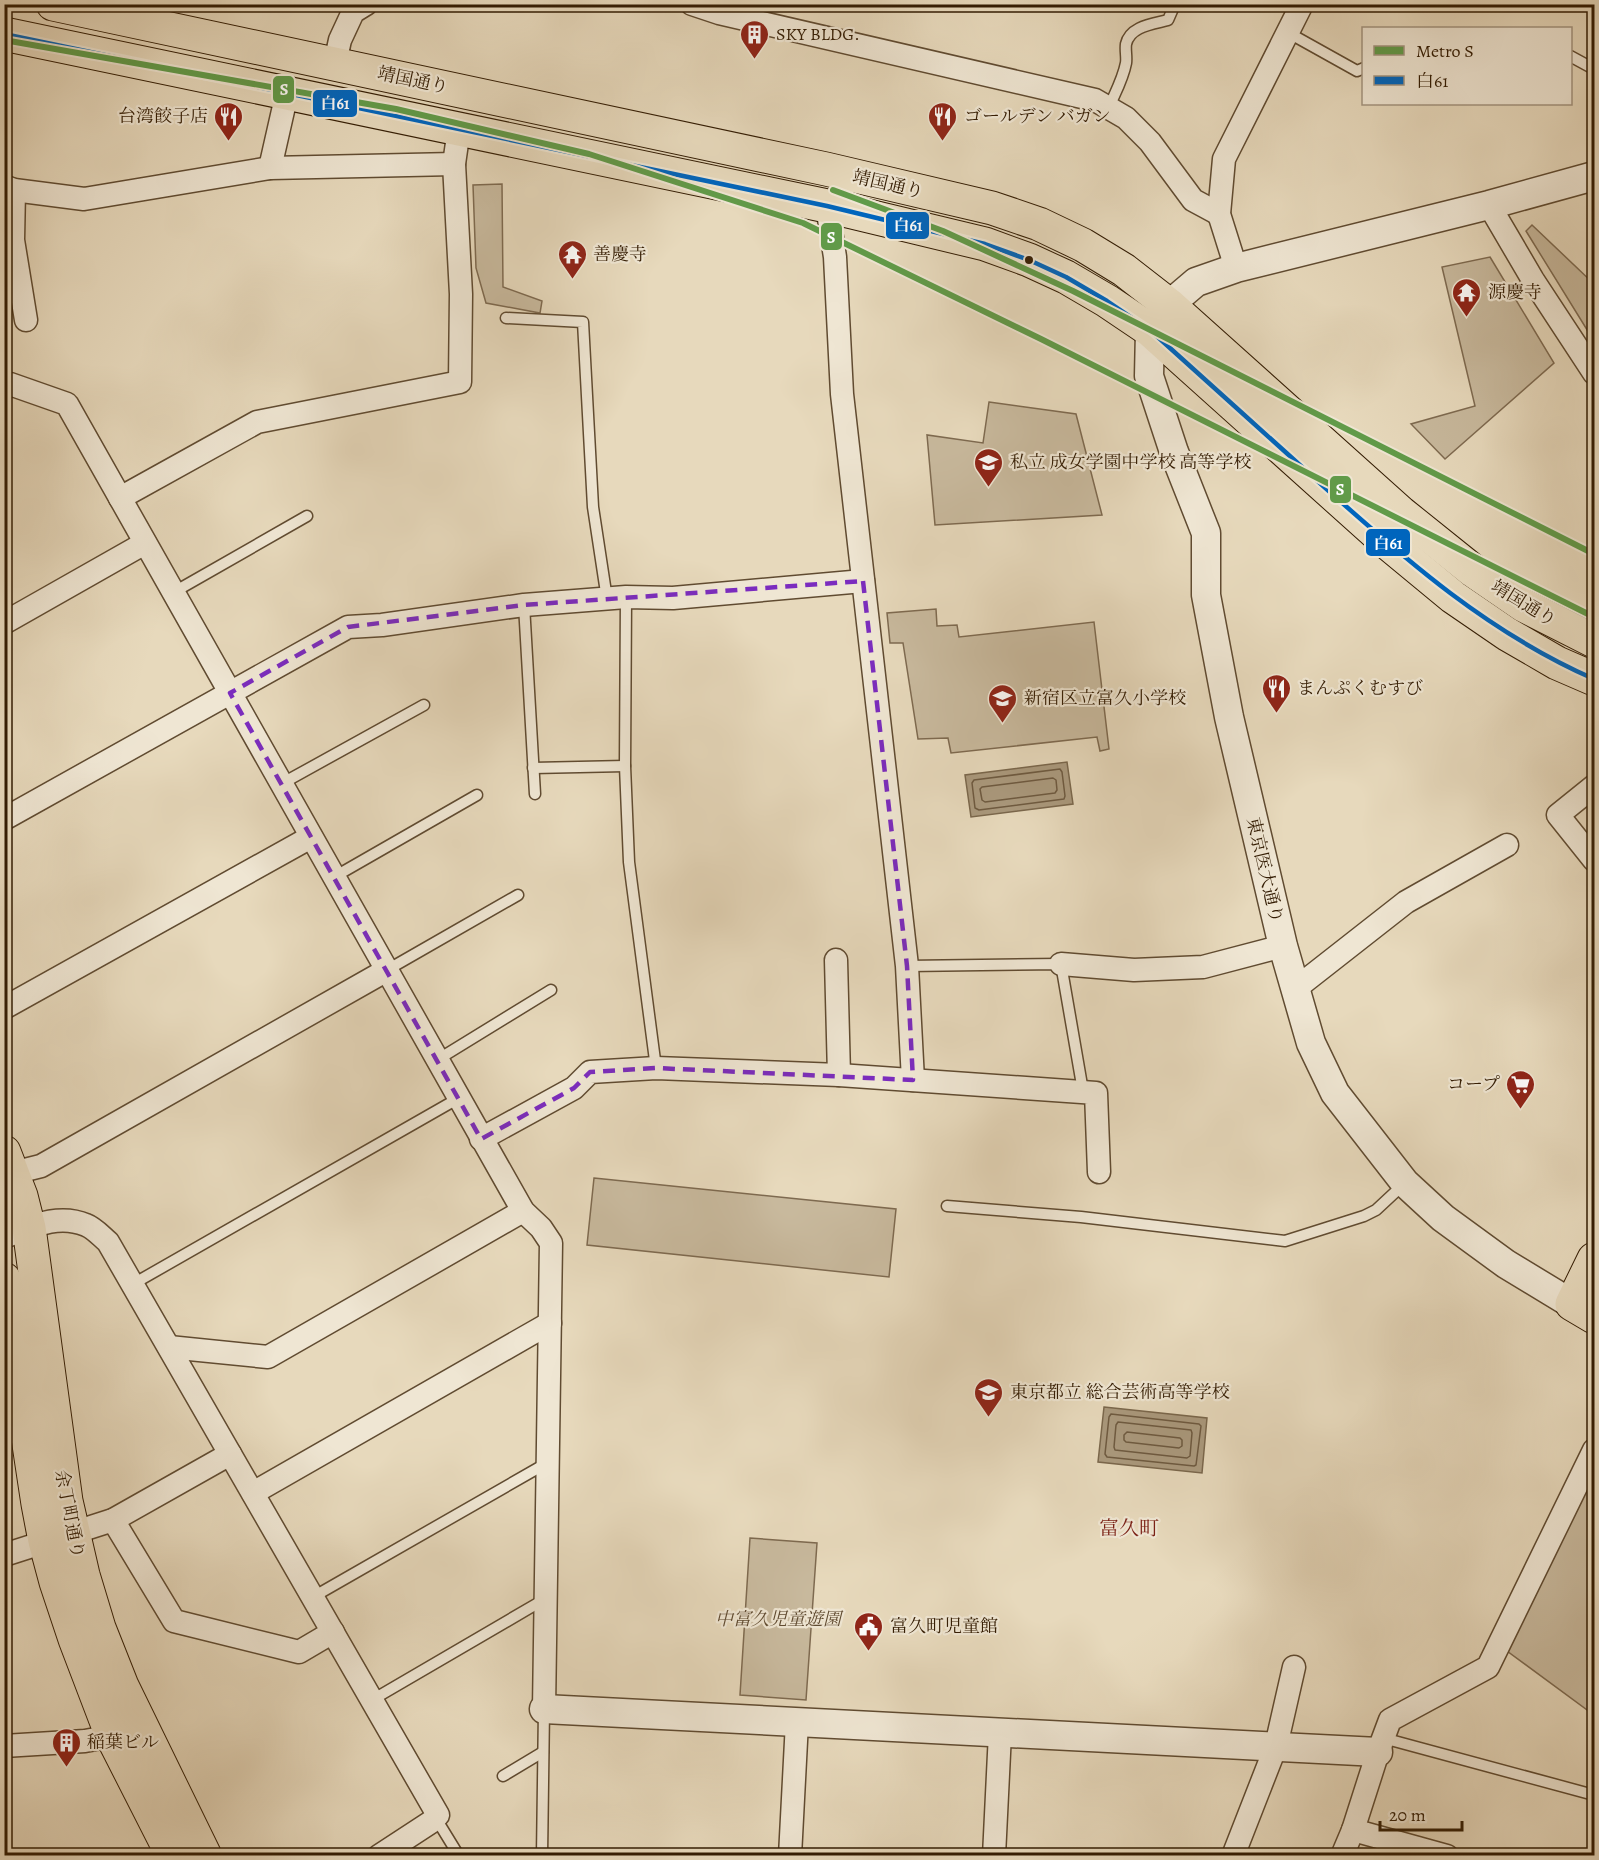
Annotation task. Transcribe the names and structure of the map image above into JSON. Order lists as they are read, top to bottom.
{
  "streets": {
    "main road": ["靖国通り", "余丁町通り"],
    "street": ["東京医大通り"]
  },
  "crossings": [
    ["靖国通り", "東京医大通り"]
  ],
  "districts": ["富久町"],
  "parks": ["中富久児童遊園"],
  "places": {
    "building": ["SKY BLDG.", "稲葉ビル"],
    "restaurant": ["台湾餃子店", "ゴールデン バガン", "まんぷくむすび"],
    "temple": ["善慶寺", "源慶寺"],
    "school or university": ["私立 成女学園中学校 高等学校", "新宿区立富久小学校", "東京都立 総合芸術高等学校"],
    "supermarket": ["コープ"],
    "public building": ["富久町児童館"]
  },
  "lines": ["transit line 白61", "metro line S"],
  "legend": ["Metro S", "白61"],
  "scale_bar": "20 m"
}
